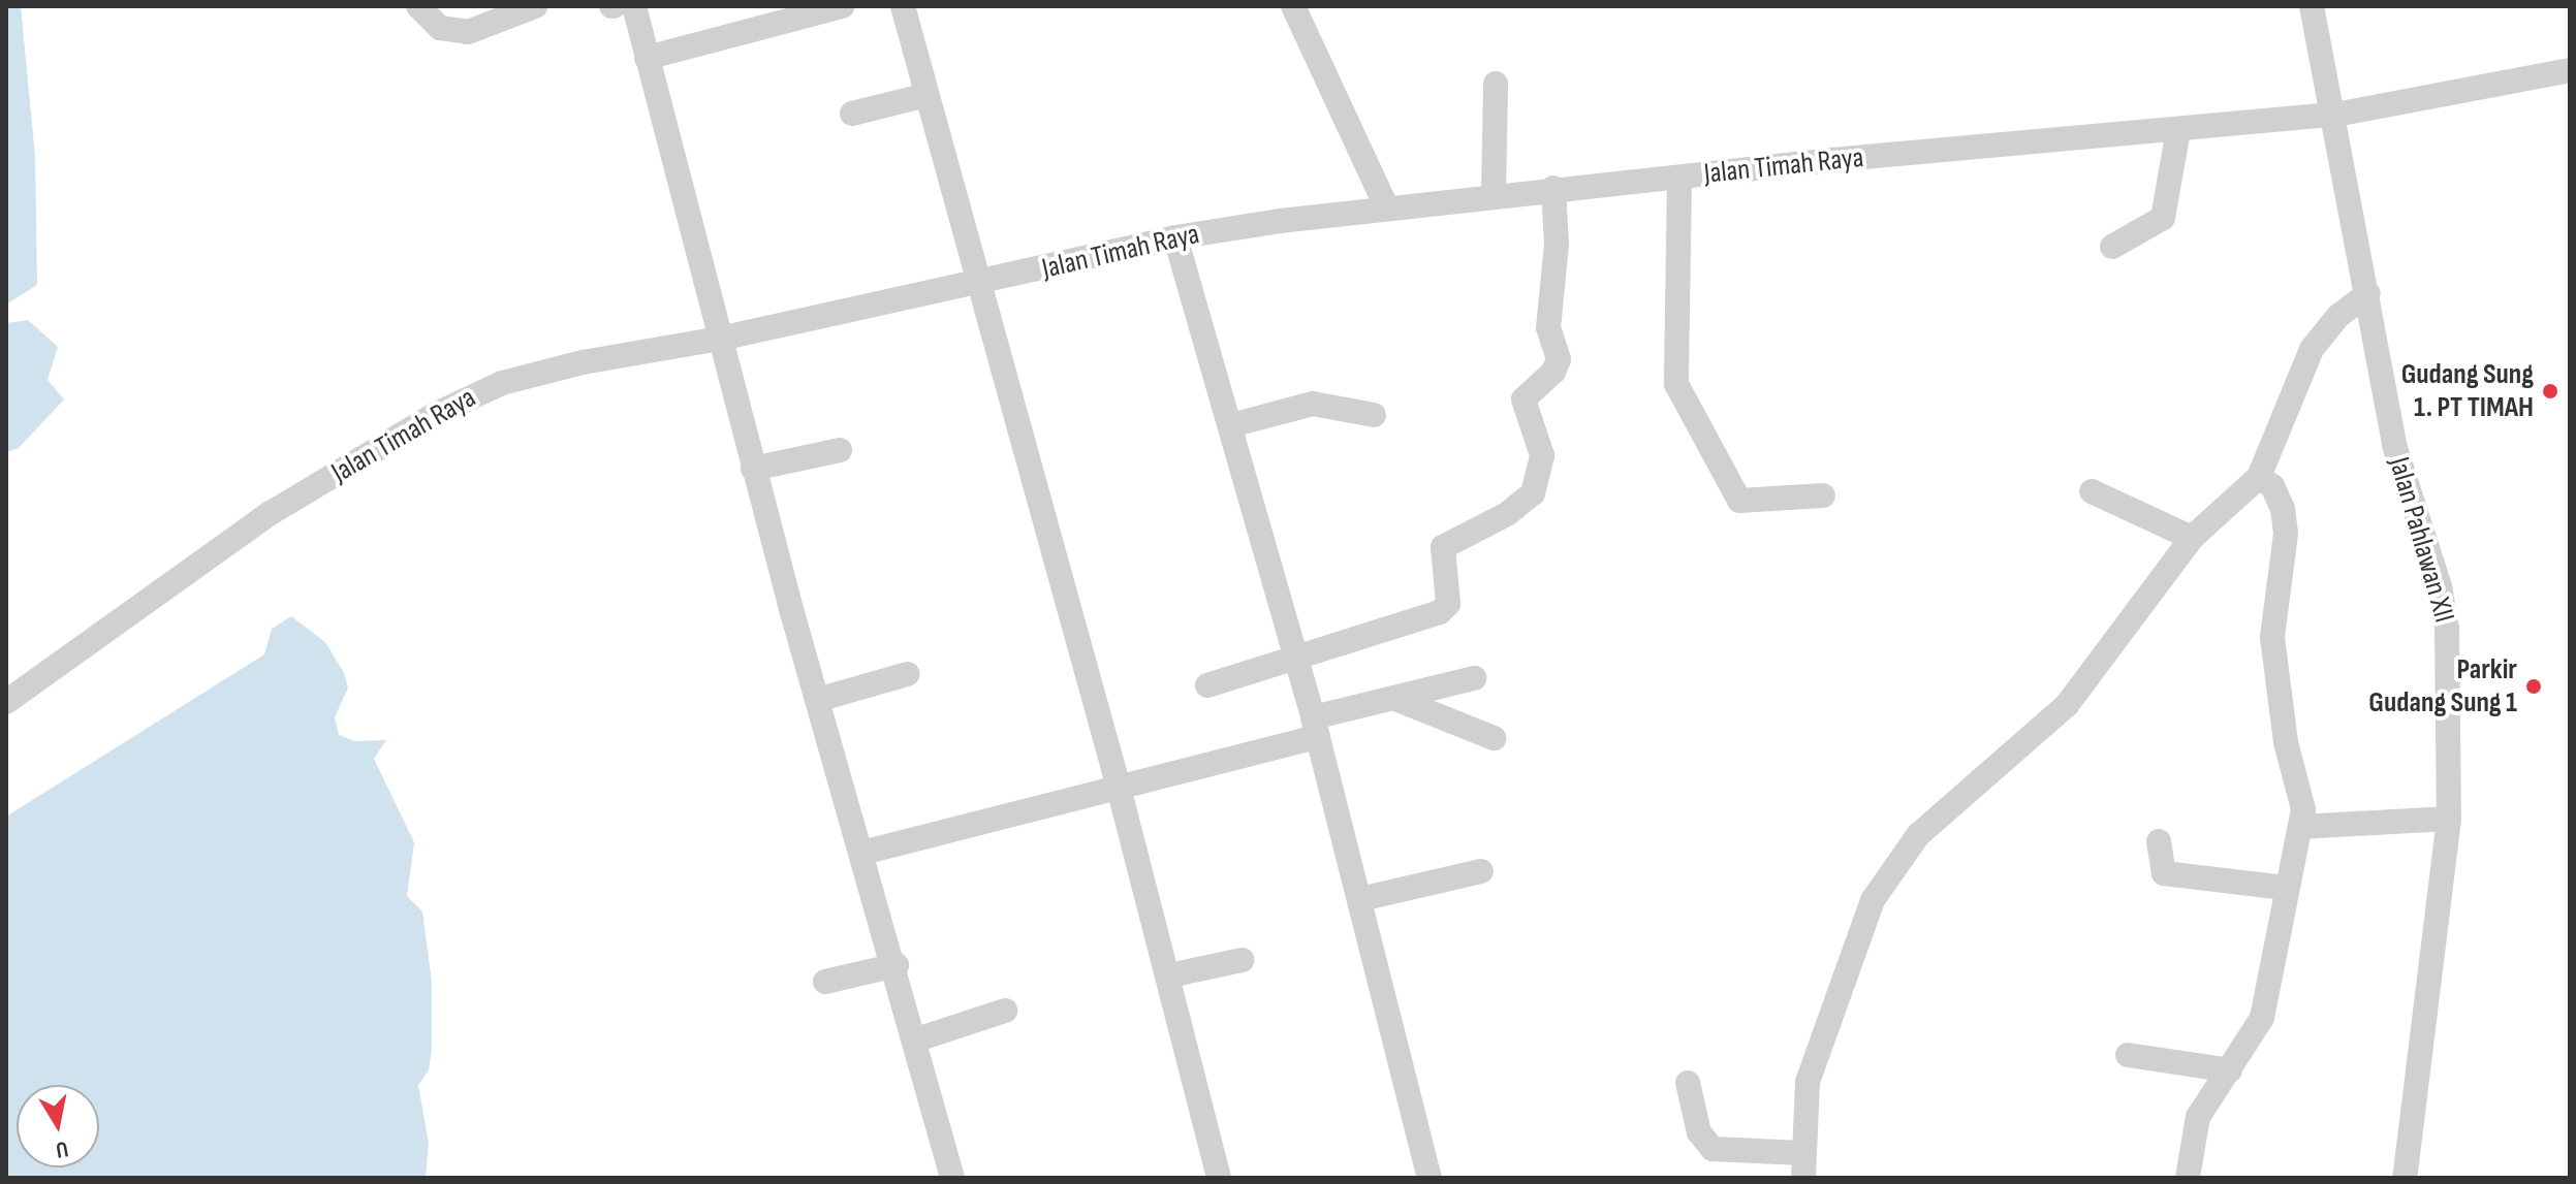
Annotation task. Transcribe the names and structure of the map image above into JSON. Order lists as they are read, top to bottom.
{
  "streets": {
    "street": ["Jalan Timah Raya", "Jalan Pahlawan XII"]
  },
  "crossings": [
    ["Jalan Timah Raya", "Jalan Pahlawan XII"]
  ],
  "places": ["Gudang Sung 1. PT TIMAH", "Parkir Gudang Sung 1"],
  "north": "bottom"
}
